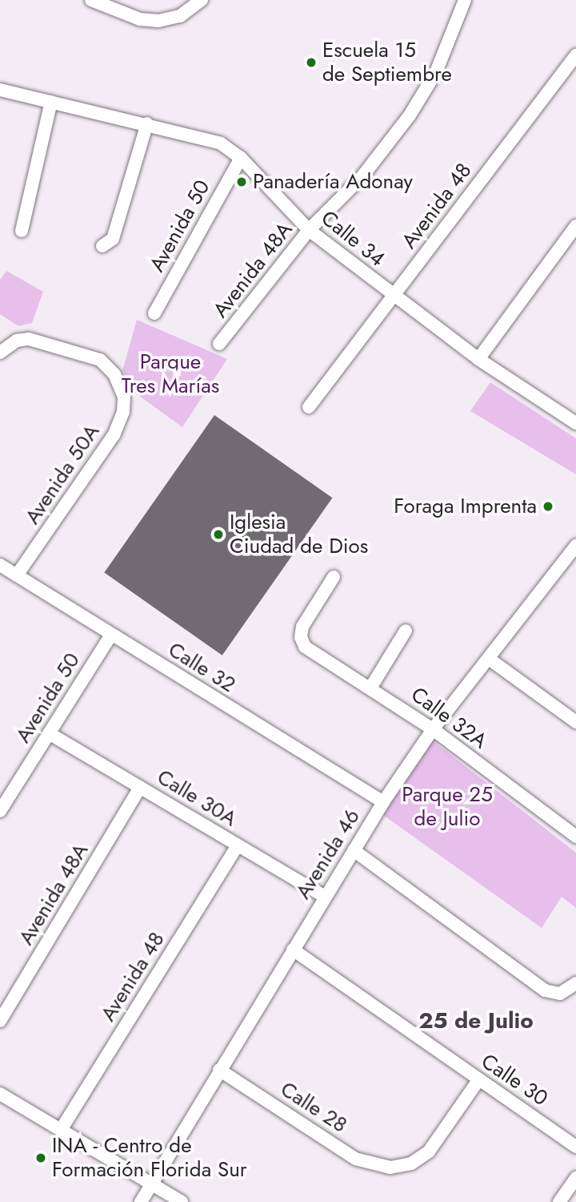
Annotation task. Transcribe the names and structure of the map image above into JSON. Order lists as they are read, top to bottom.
{
  "streets": {
    "street": [
      "Avenida 48",
      "Avenida 50",
      "Calle 34",
      "Avenida 48A",
      "Avenida 50A",
      "Calle 32",
      "Calle 32A",
      "Calle 30A",
      "Avenida 46",
      "Calle 30",
      "Calle 28"
    ]
  },
  "crossings": [
    ["Avenida 48", "Calle 34"],
    ["Avenida 48", "Calle 30A"],
    ["Avenida 50", "Calle 34"],
    ["Avenida 50", "Calle 32"],
    ["Avenida 50", "Calle 30A"],
    ["Calle 34", "Avenida 48A"],
    ["Avenida 48A", "Calle 30A"],
    ["Avenida 50A", "Calle 32"],
    ["Calle 32", "Avenida 46"],
    ["Calle 32A", "Avenida 46"],
    ["Calle 30A", "Avenida 46"],
    ["Avenida 46", "Calle 30"],
    ["Avenida 46", "Calle 28"],
    ["Calle 30", "Calle 28"]
  ],
  "districts": ["25 de Julio"],
  "parks": ["Parque Tres Marías", "Parque 25 de Julio"],
  "places": [
    "Escuela 15 de Septiembre",
    "Panadería Adonay",
    "Foraga Imprenta",
    "Iglesia Ciudad de Dios",
    "INA - Centro de Formación Florida Sur"
  ]
}
